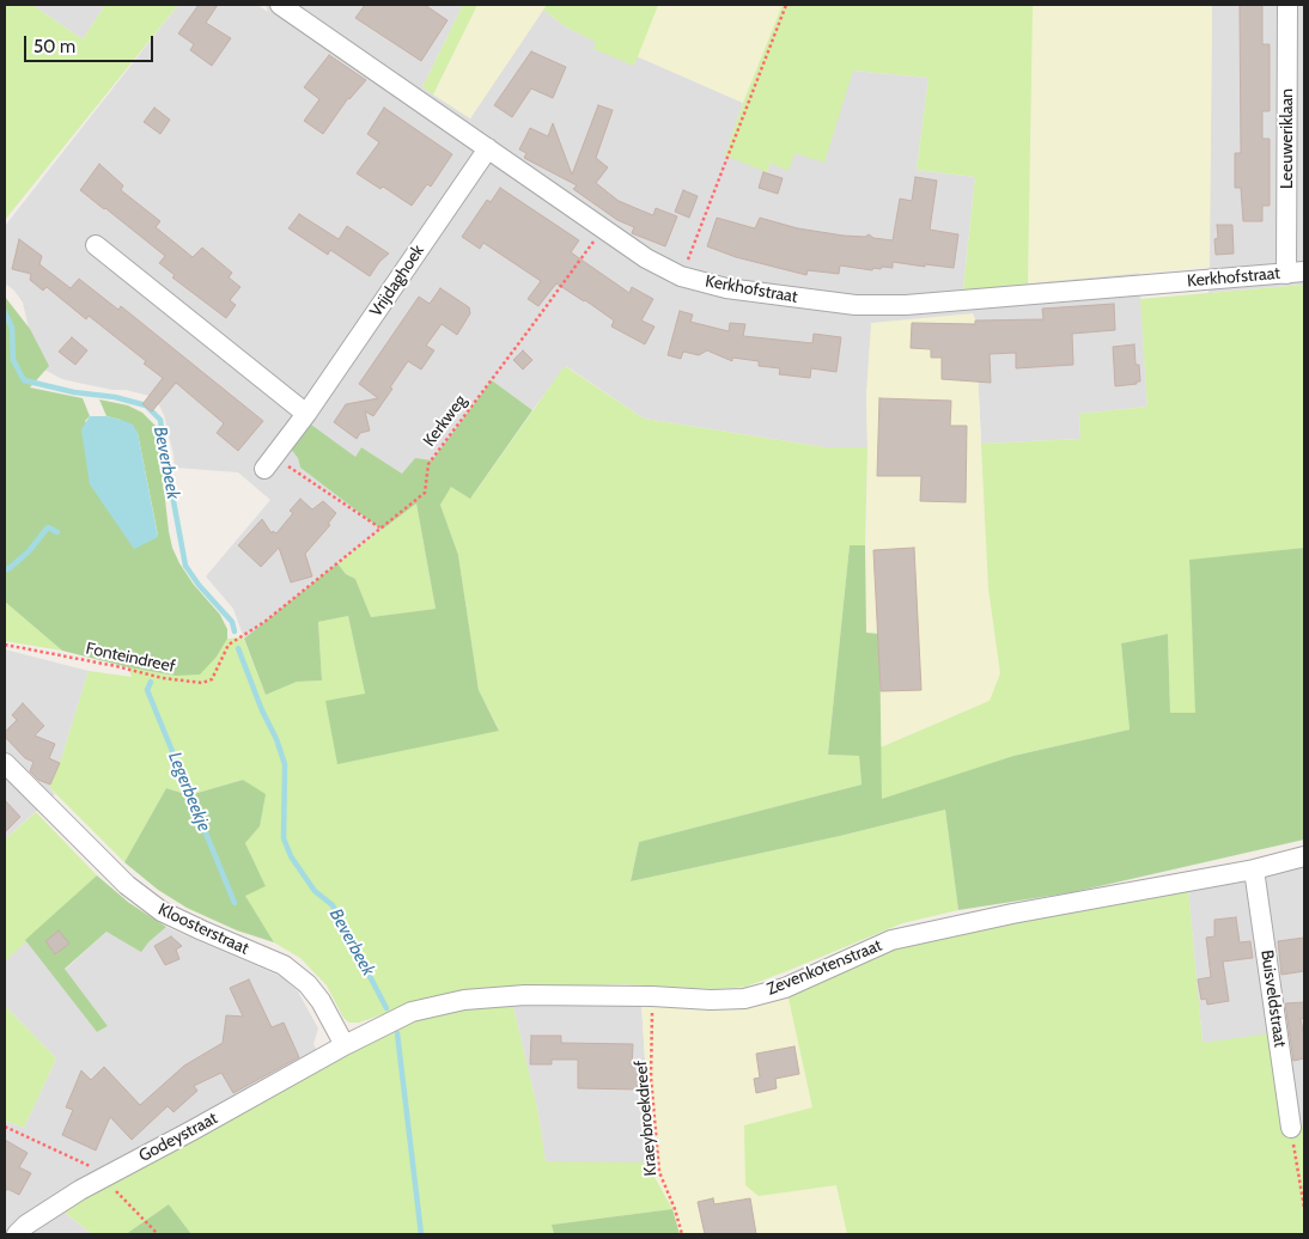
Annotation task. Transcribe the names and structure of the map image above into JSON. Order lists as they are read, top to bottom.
{
  "streets": {
    "street": [
      "Leeuweriklaan",
      "Kerkhofstraat",
      "Vrijdaghoek",
      "Kloosterstraat",
      "Zevenkotenstraat",
      "Buisveldstraat",
      "Godeystraat"
    ],
    "path": ["Kerkweg", "Fonteindreef", "Kraeybroekdreef"]
  },
  "crossings": [
    ["Leeuweriklaan", "Kerkhofstraat"],
    ["Kerkhofstraat", "Vrijdaghoek"],
    ["Kerkhofstraat", "Kerkweg"],
    ["Kerkweg", "Fonteindreef"],
    ["Kloosterstraat", "Zevenkotenstraat"],
    ["Kloosterstraat", "Godeystraat"],
    ["Zevenkotenstraat", "Buisveldstraat"],
    ["Zevenkotenstraat", "Kraeybroekdreef"],
    ["Zevenkotenstraat", "Godeystraat"]
  ],
  "water": ["Beverbeek", "Legerbeekje"],
  "scale_bar": "50 m"
}
